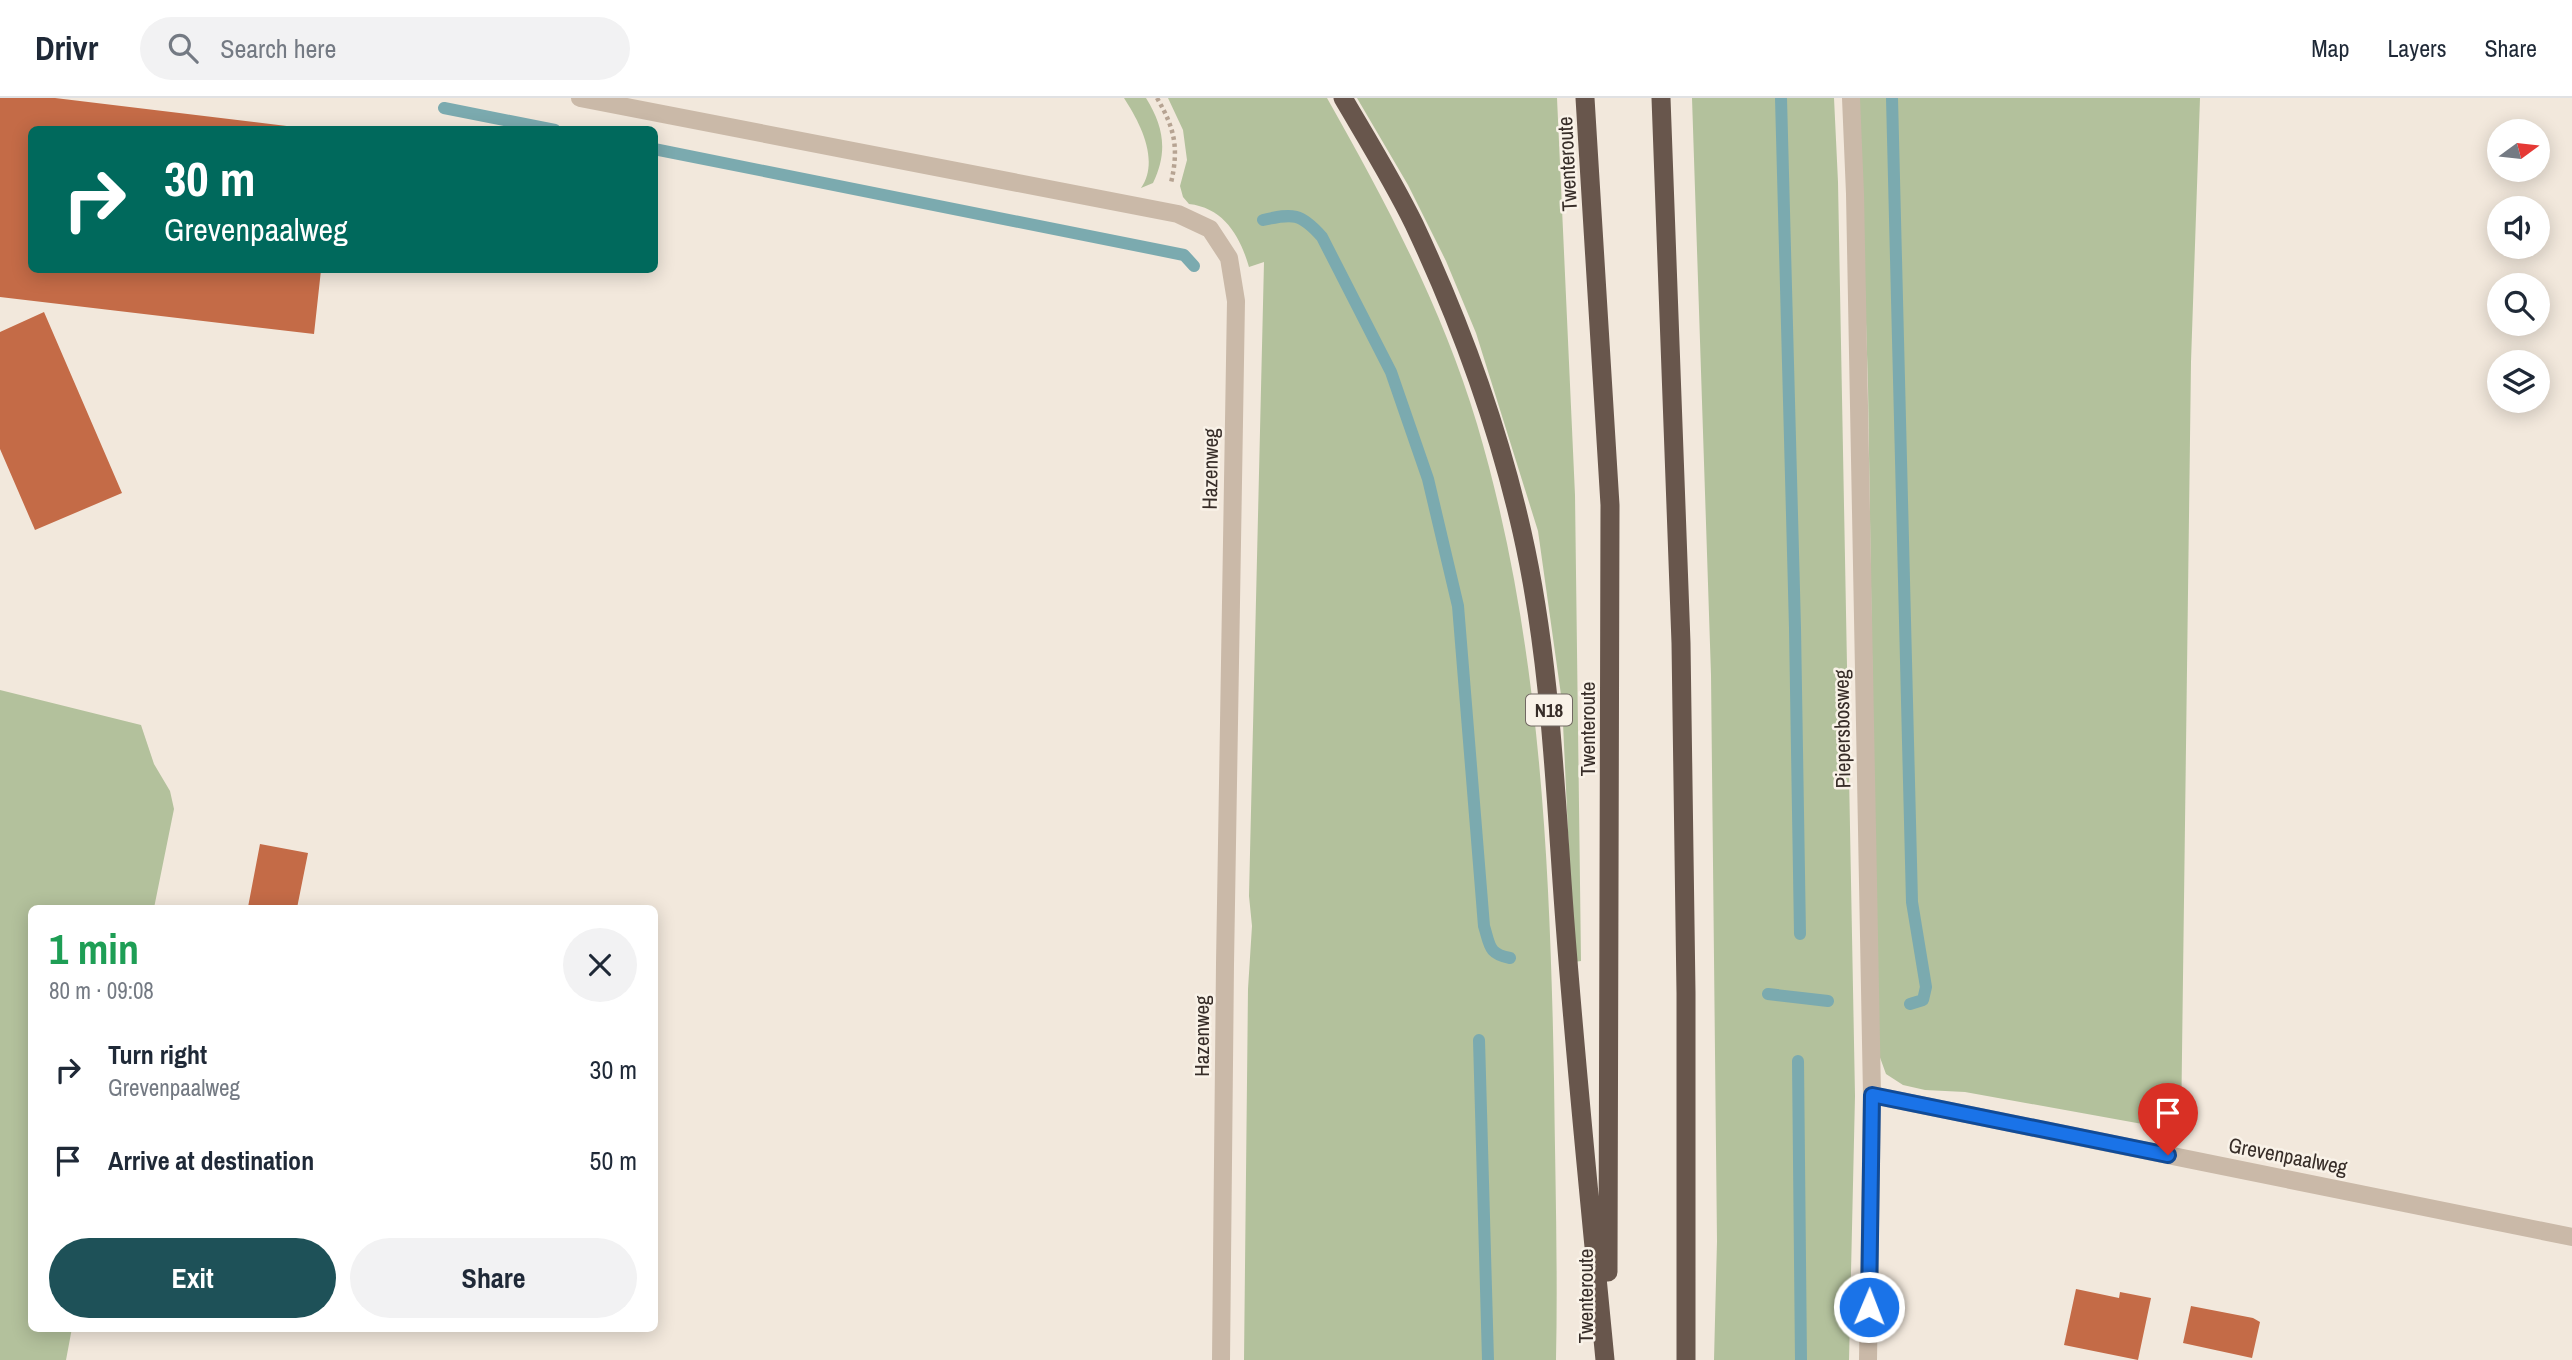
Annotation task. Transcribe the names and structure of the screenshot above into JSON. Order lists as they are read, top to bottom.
{
  "streets": {
    "highway": ["Twenteroute", "N18"],
    "street": ["Hazenweg", "Piepersbosweg", "Grevenpaalweg"]
  },
  "crossings": [
    ["Twenteroute", "N18"],
    ["Piepersbosweg", "Grevenpaalweg"]
  ],
  "north": "right",
  "page": {
    "header": "Drivr",
    "search": "Search here",
    "nav": ["Map", "Layers", "Share"],
    "turn": ["30 m", "Grevenpaalweg"],
    "heading": ["1 min", "80 m · 09:08"],
    "list": [
      {
        "name": "Turn right",
        "note": "Grevenpaalweg",
        "value": "30 m"
      },
      {
        "name": "Arrive at destination",
        "value": "50 m"
      }
    ],
    "buttons": ["Exit", "Share"]
  }
}
